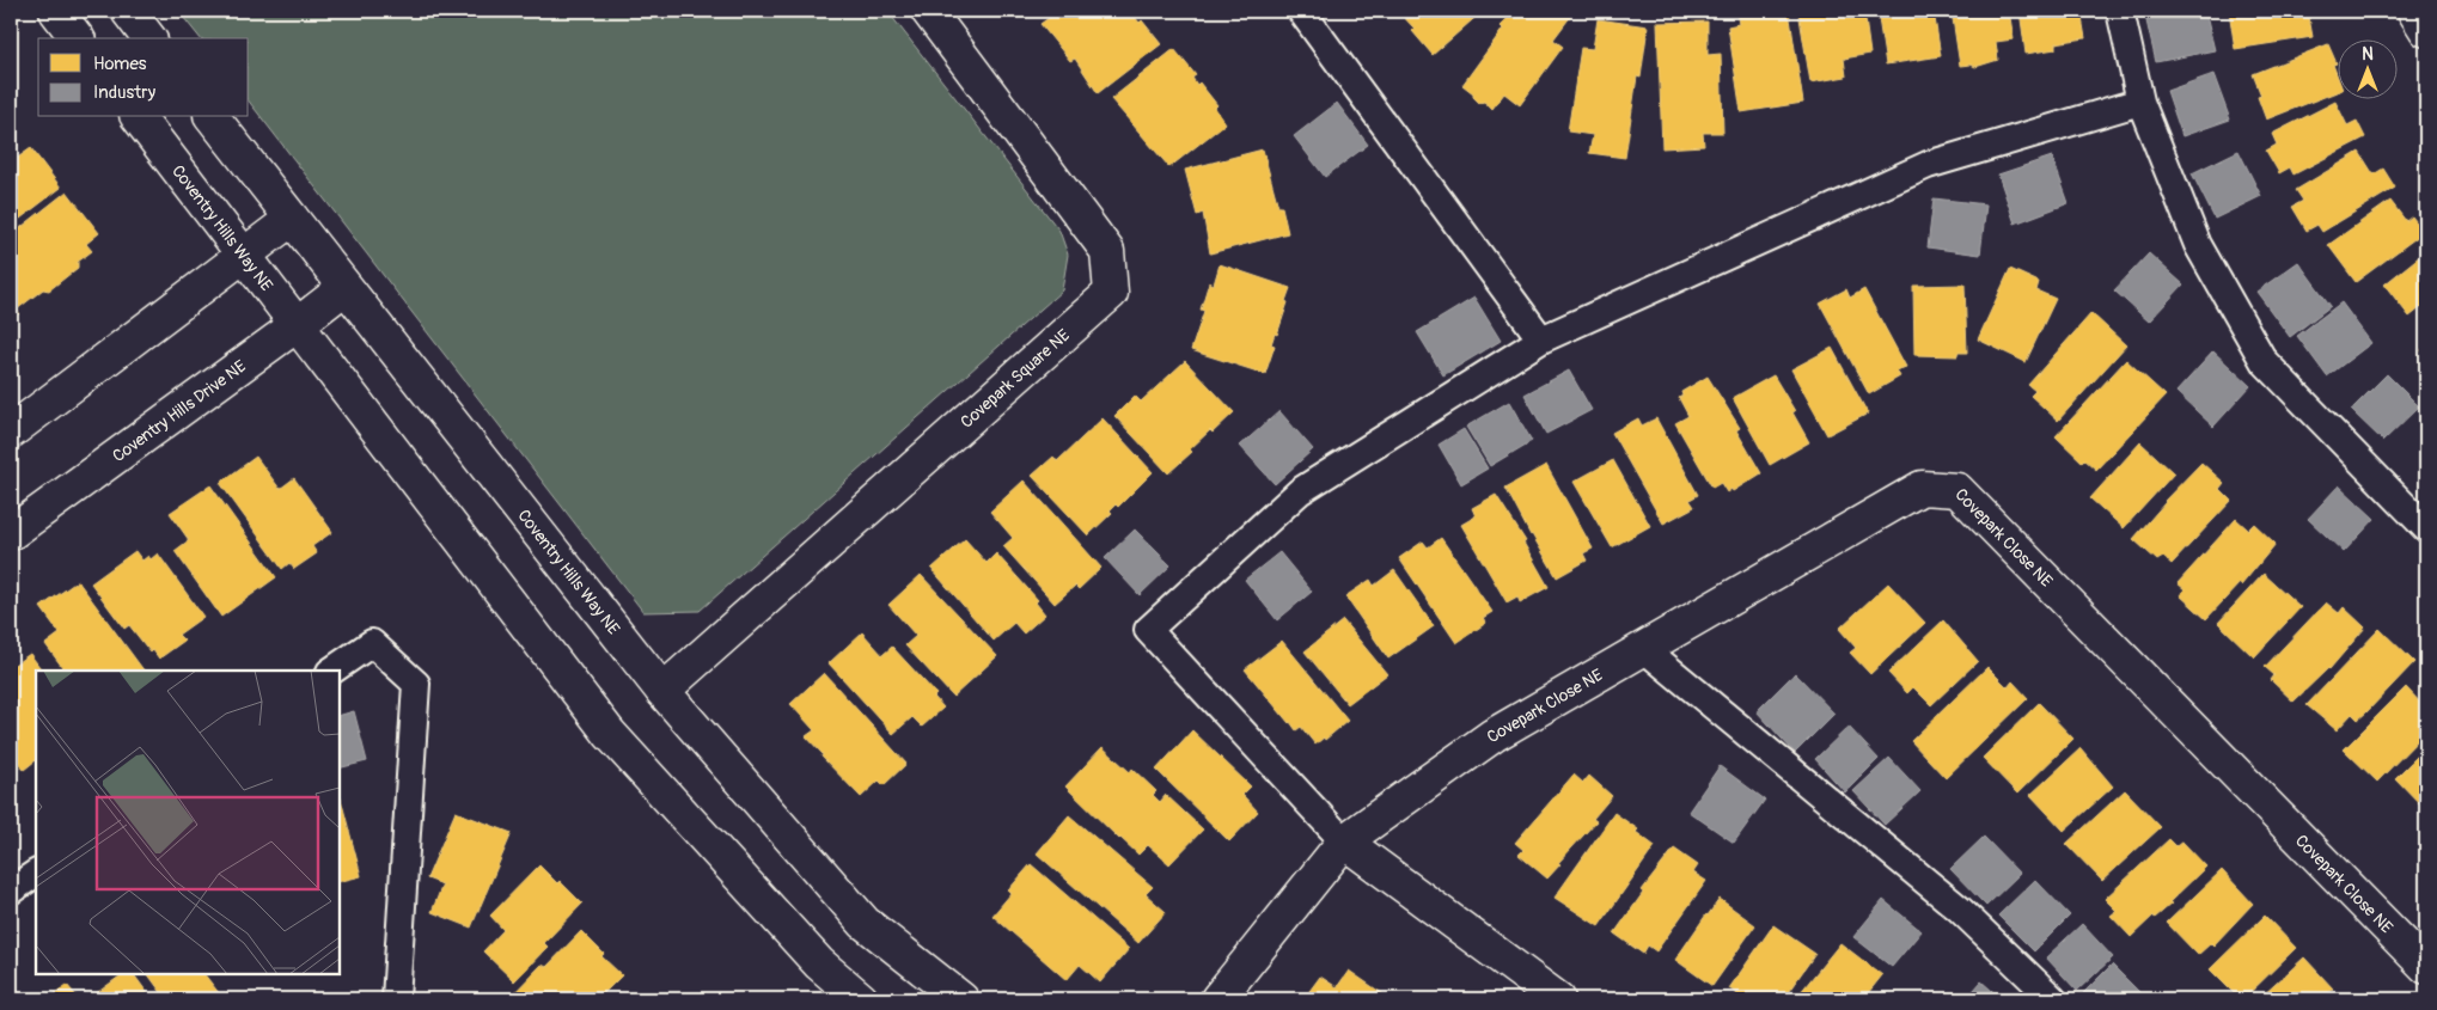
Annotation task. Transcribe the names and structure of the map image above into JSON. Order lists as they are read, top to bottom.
{
  "streets": {
    "street": [
      "Coventry Hills Way NE",
      "Covepark Square NE",
      "Coventry Hills Drive NE",
      "Covepark Close NE"
    ]
  },
  "crossings": [
    ["Coventry Hills Way NE", "Covepark Square NE"],
    ["Coventry Hills Way NE", "Coventry Hills Drive NE"]
  ],
  "legend": ["Homes", "Industry"],
  "north": "top"
}
